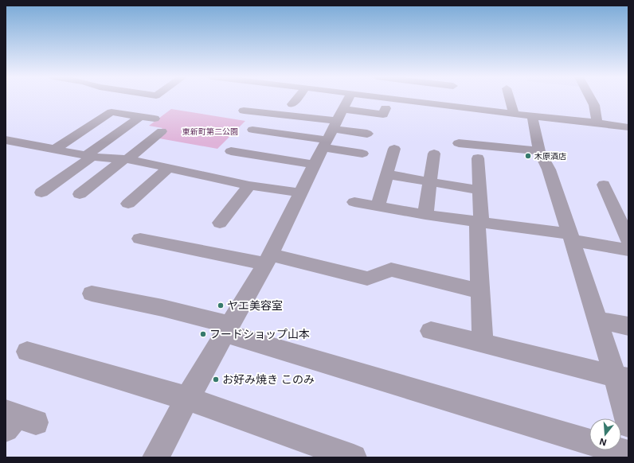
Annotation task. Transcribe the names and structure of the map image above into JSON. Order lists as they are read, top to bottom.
{
  "parks": ["東新町第二公園"],
  "places": [
    "木原酒店",
    "ヤエ美容室",
    "フードショップ山本",
    "お好み焼き このみ"
  ],
  "north": "bottom"
}
